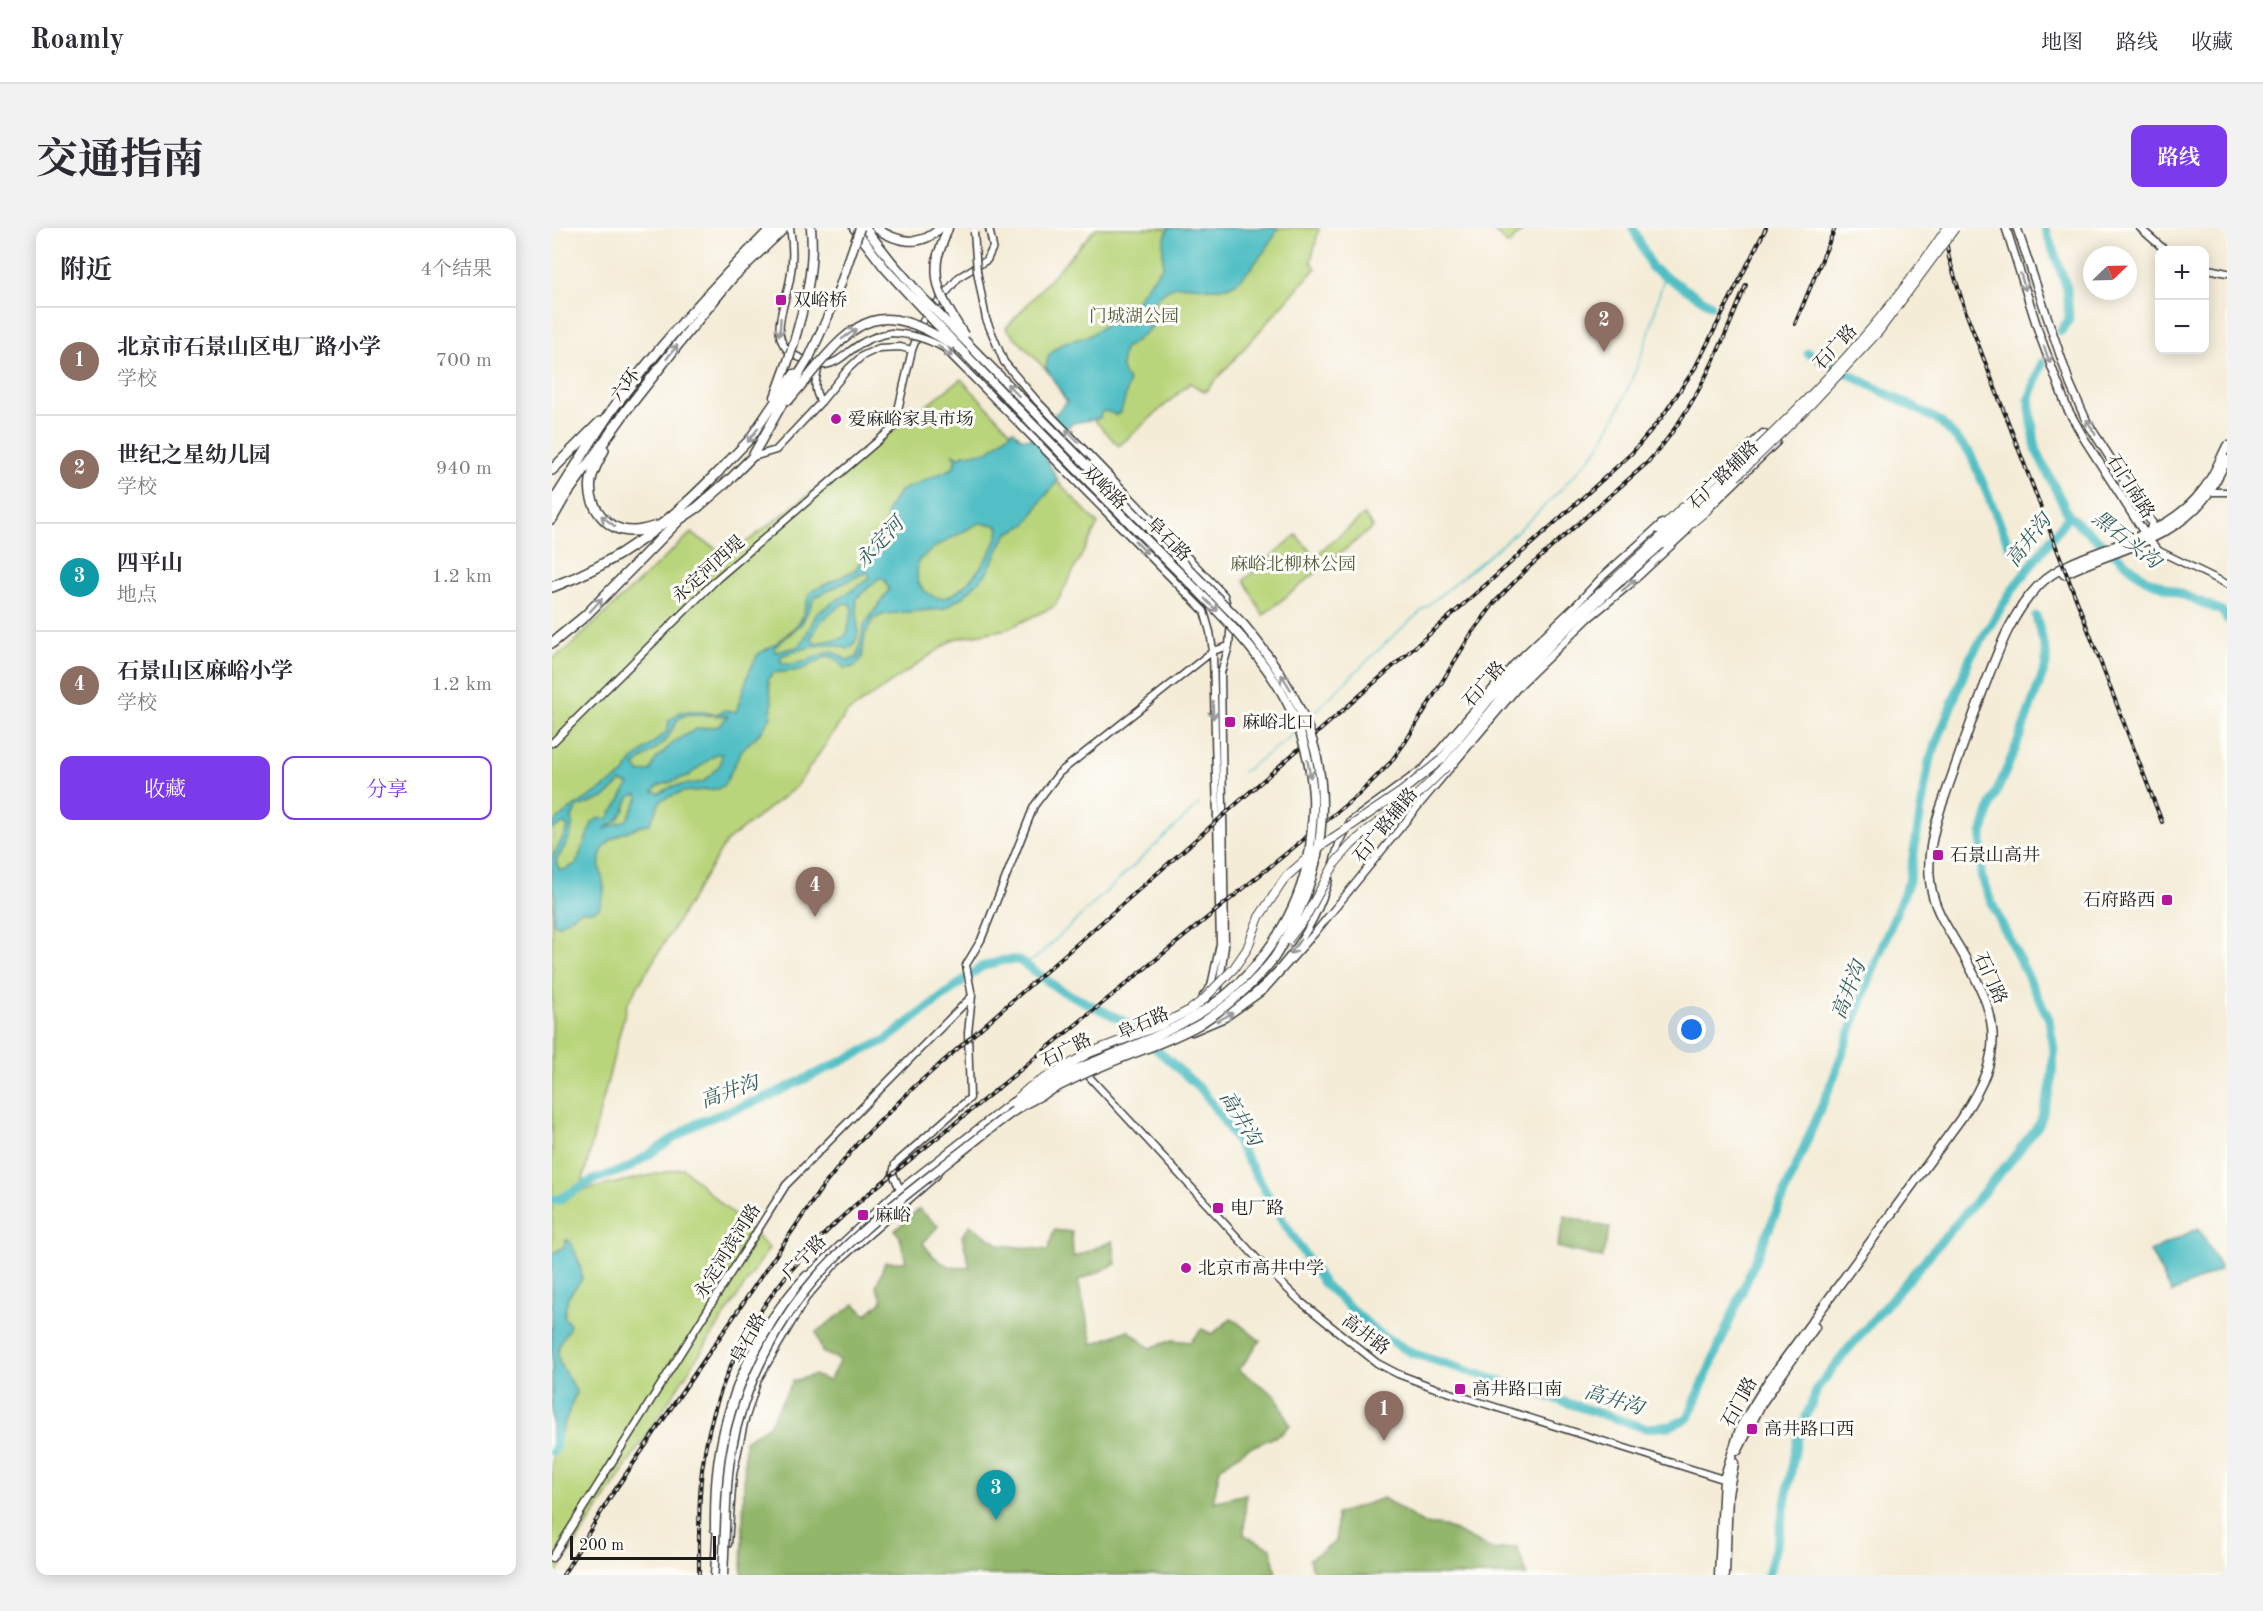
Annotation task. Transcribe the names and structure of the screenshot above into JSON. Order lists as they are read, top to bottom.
{
  "streets": {
    "highway": [
      "六环",
      "双峪路",
      "阜石路",
      "石门路"
    ],
    "main road": ["石广路", "石门南路"],
    "street": [
      "石广路辅路",
      "永定河西堤",
      "永定河滨河路",
      "广宁路",
      "高井路"
    ]
  },
  "crossings": [
    ["石广路", "阜石路"],
    ["石门南路", "石门路"],
    ["双峪路", "阜石路"],
    ["双峪路", "广宁路"],
    ["双峪路", "高井路"],
    ["阜石路", "广宁路"],
    ["石门路", "高井路"],
    ["广宁路", "高井路"]
  ],
  "water": ["黑石头沟", "高井沟", "永定河"],
  "parks": ["门城湖公园", "麻峪北柳林公园"],
  "places": {
    "transit": [
      "双峪桥",
      "麻峪北口",
      "石景山高井",
      "石府路西",
      "电厂路",
      "麻峪",
      "高井路口南",
      "高井路口西"
    ],
    "other": ["爱麻峪家具市场", "北京市高井中学"]
  },
  "scale_bar": "200 m",
  "north": "top right",
  "page": {
    "header": "Roamly",
    "nav": ["地图", "路线", "收藏"],
    "title": "交通指南",
    "buttons": [
      "路线",
      ["收藏", "分享"]
    ],
    "heading": ["附近", "4个结果"],
    "map_buttons": ["+", "−"],
    "pins": [
      "2",
      "4",
      "1",
      "3"
    ],
    "list": [
      {
        "mark": "1",
        "name": "北京市石景山区电厂路小学",
        "note": "学校",
        "value": "700 m"
      },
      {
        "mark": "2",
        "name": "世纪之星幼儿园",
        "note": "学校",
        "value": "940 m"
      },
      {
        "mark": "3",
        "name": "四平山",
        "note": "地点",
        "value": "1.2 km"
      },
      {
        "mark": "4",
        "name": "石景山区麻峪小学",
        "note": "学校",
        "value": "1.2 km"
      }
    ],
    "scale": "200 m"
  }
}
